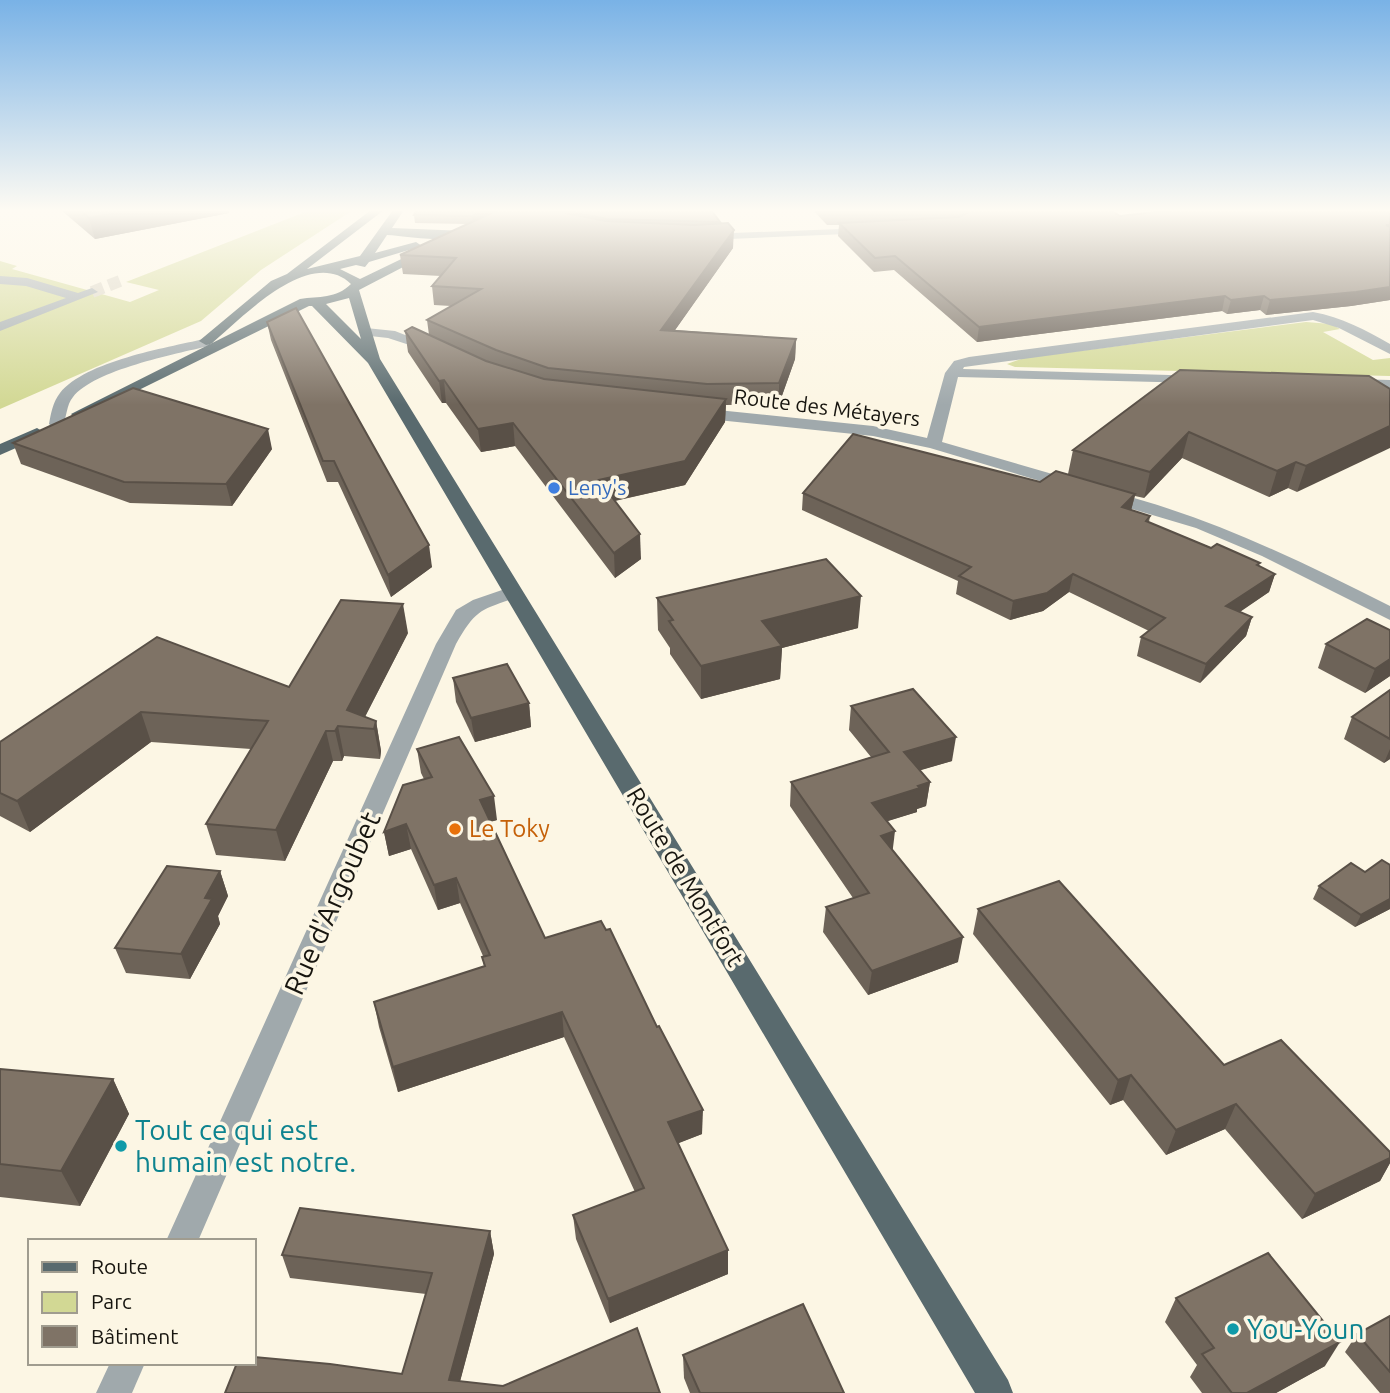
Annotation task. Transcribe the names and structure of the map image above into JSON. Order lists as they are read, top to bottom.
{
  "streets": {
    "main road": ["Route de Montfort"],
    "street": ["Route des Métayers", "Rue d'Argoubet"]
  },
  "crossings": [
    ["Route de Montfort", "Rue d'Argoubet"]
  ],
  "places": [
    "Leny's",
    "Le Toky",
    "Tout ce qui est humain est notre.",
    "You-Youn"
  ],
  "legend": ["Route", "Parc", "Bâtiment"]
}
